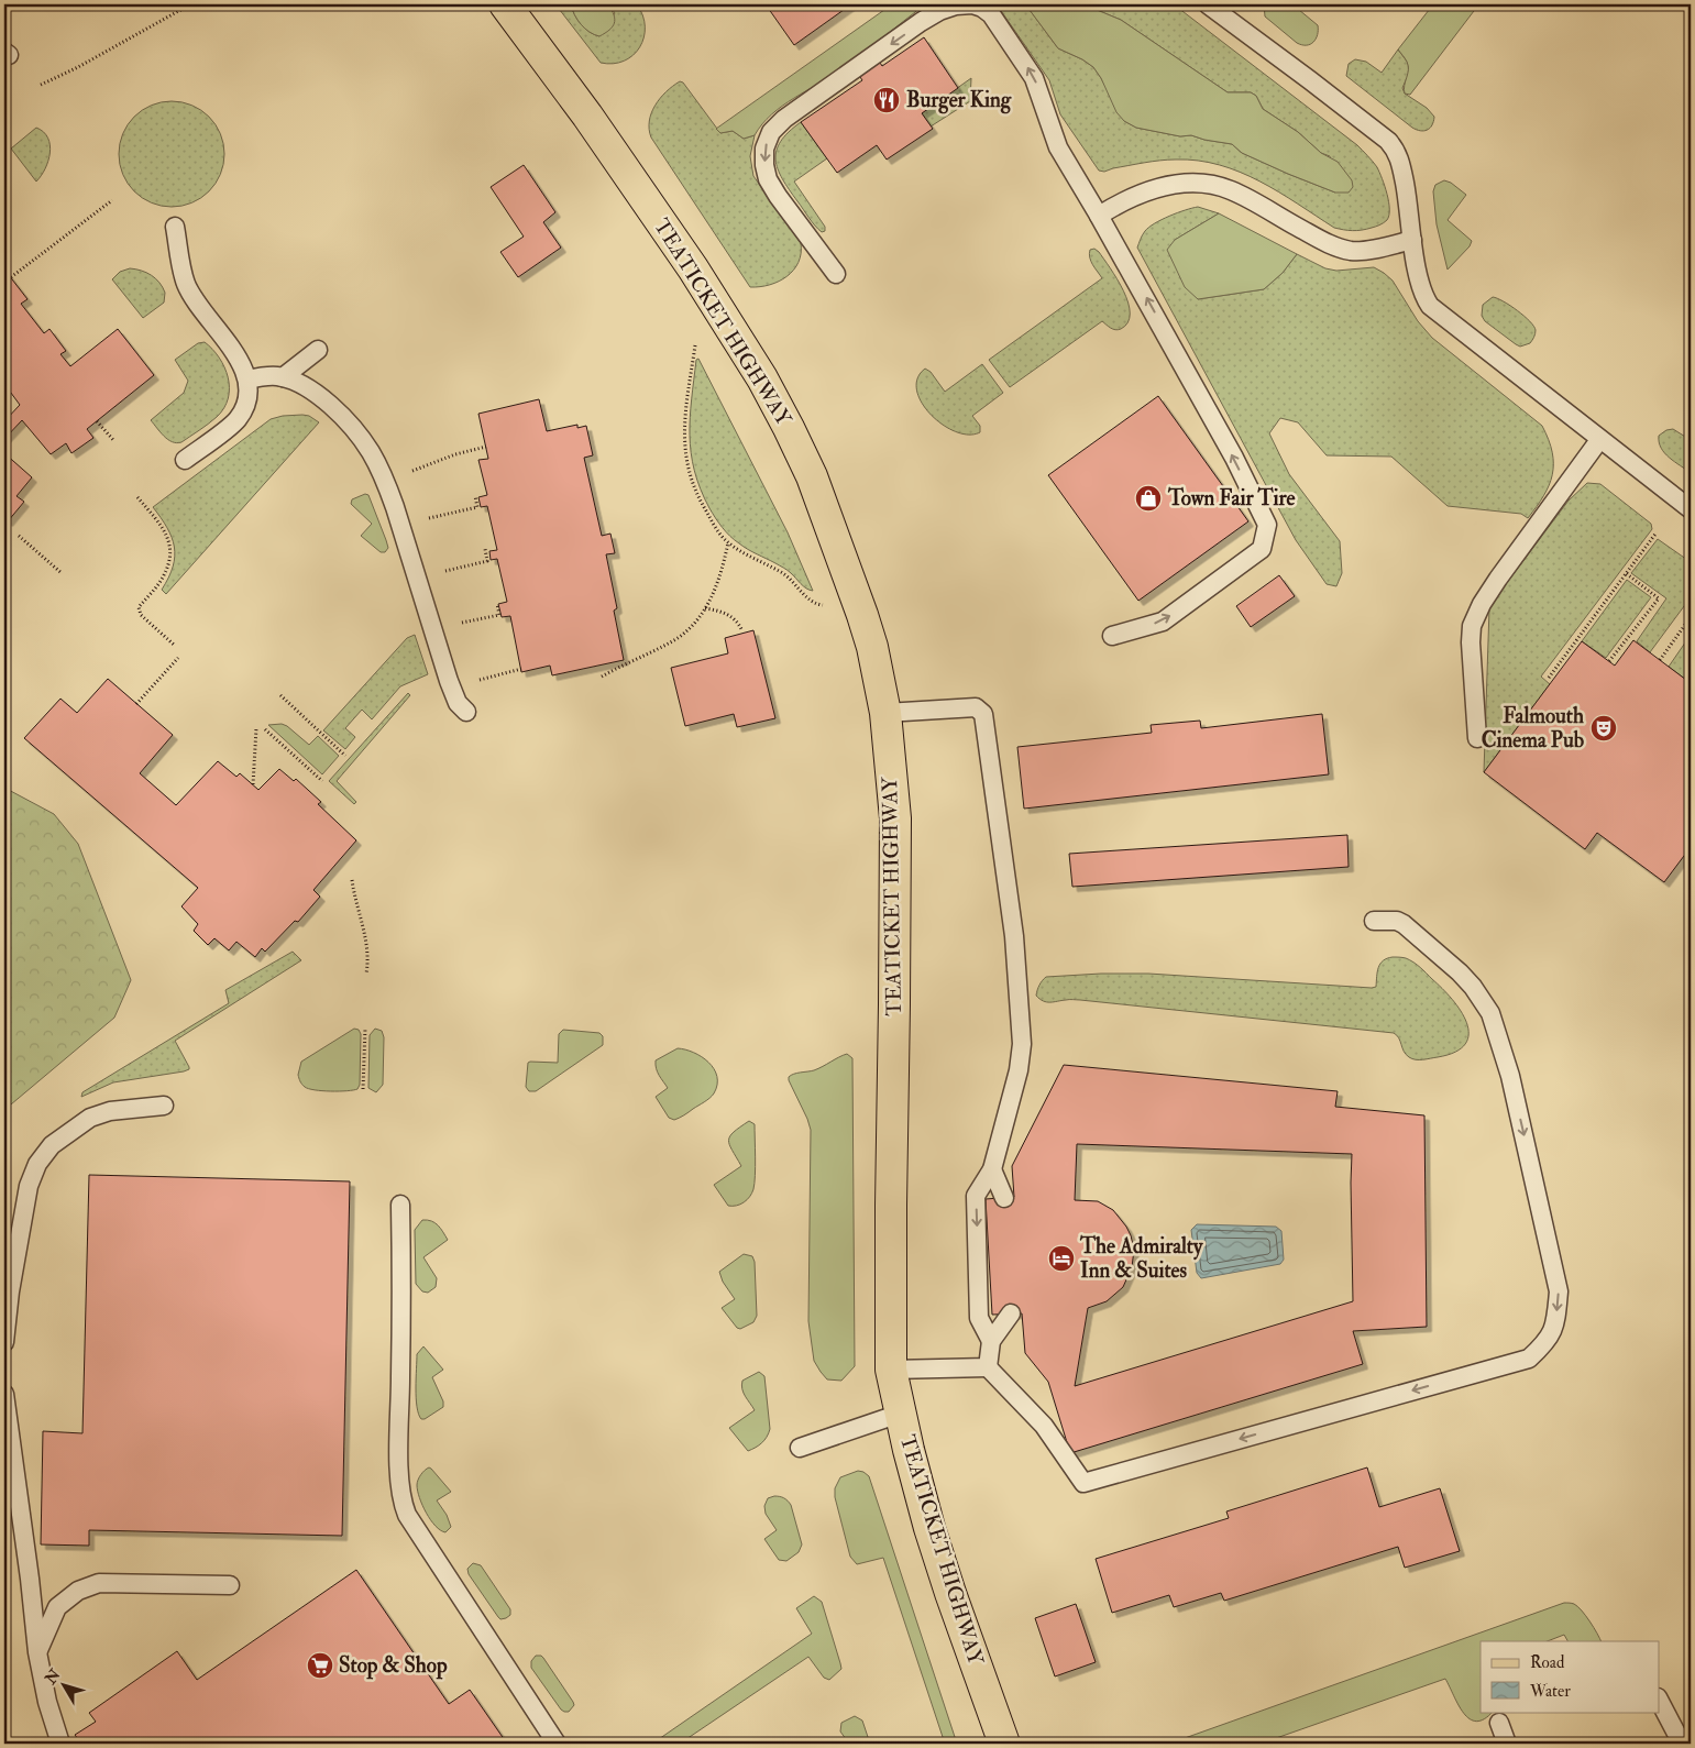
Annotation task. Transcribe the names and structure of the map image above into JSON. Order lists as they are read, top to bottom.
{
  "streets": {
    "main road": ["TEATICKET HIGHWAY"]
  },
  "places": {
    "restaurant": ["Burger King"],
    "shop": ["Town Fair Tire"],
    "theatre": ["Falmouth Cinema Pub"],
    "hotel": ["The Admiralty Inn & Suites"],
    "supermarket": ["Stop & Shop"]
  },
  "legend": ["Road", "Water"],
  "north": "top left"
}
